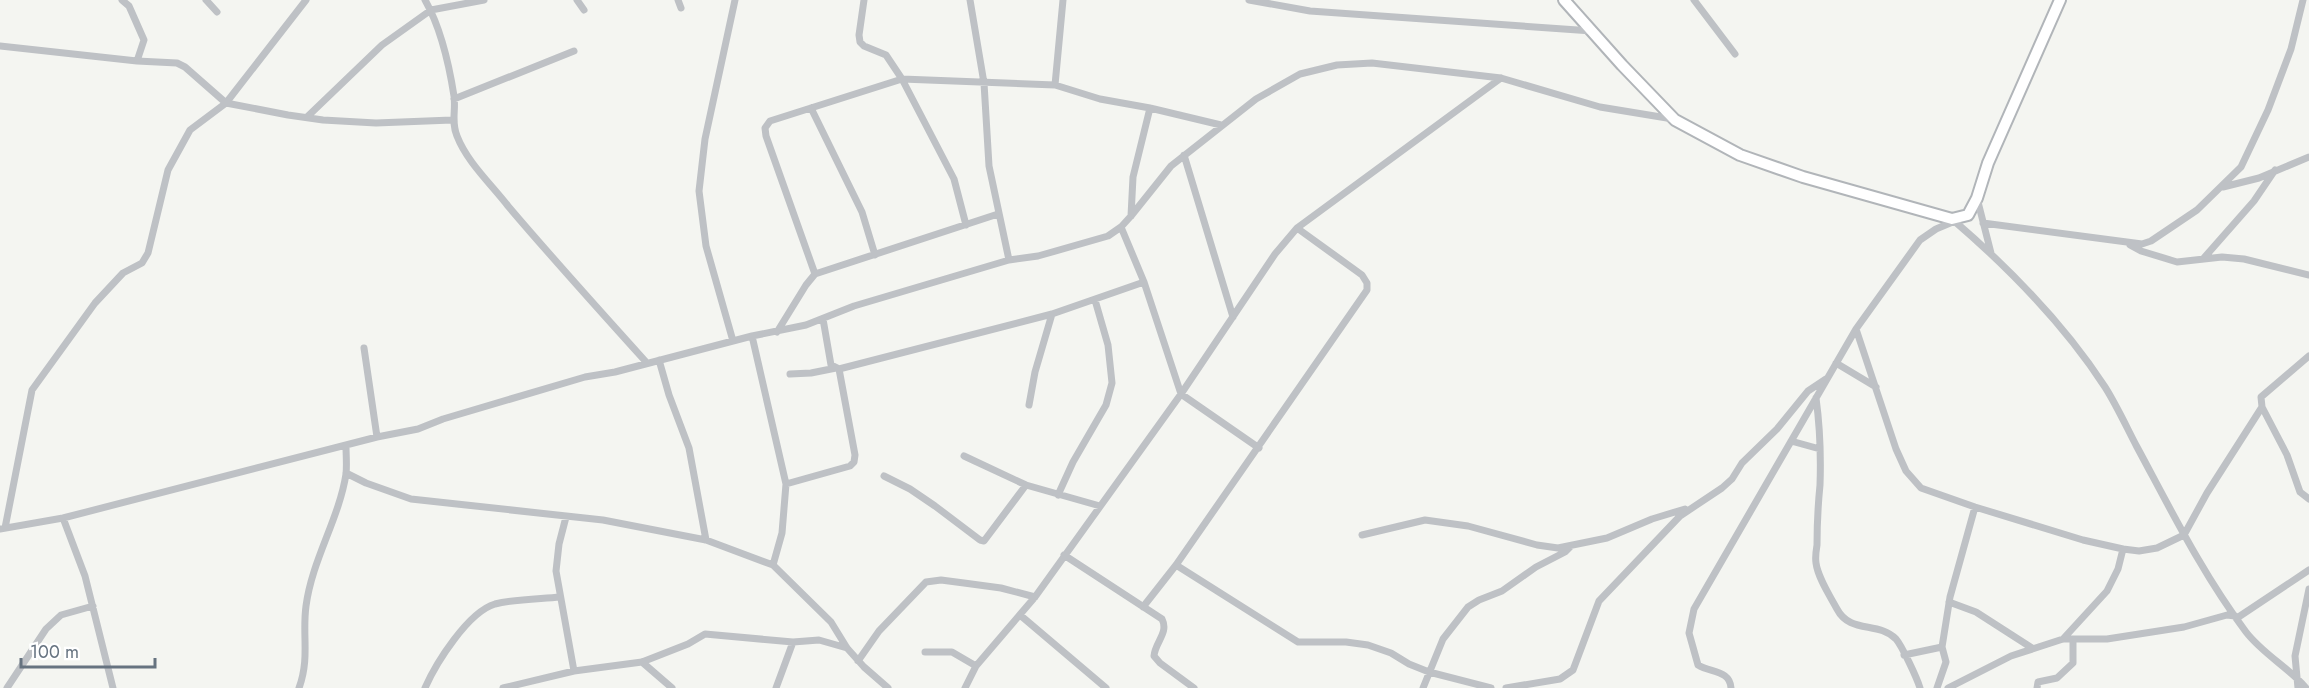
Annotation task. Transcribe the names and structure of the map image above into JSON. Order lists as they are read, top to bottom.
{
  "scale_bar": "100 m"
}
